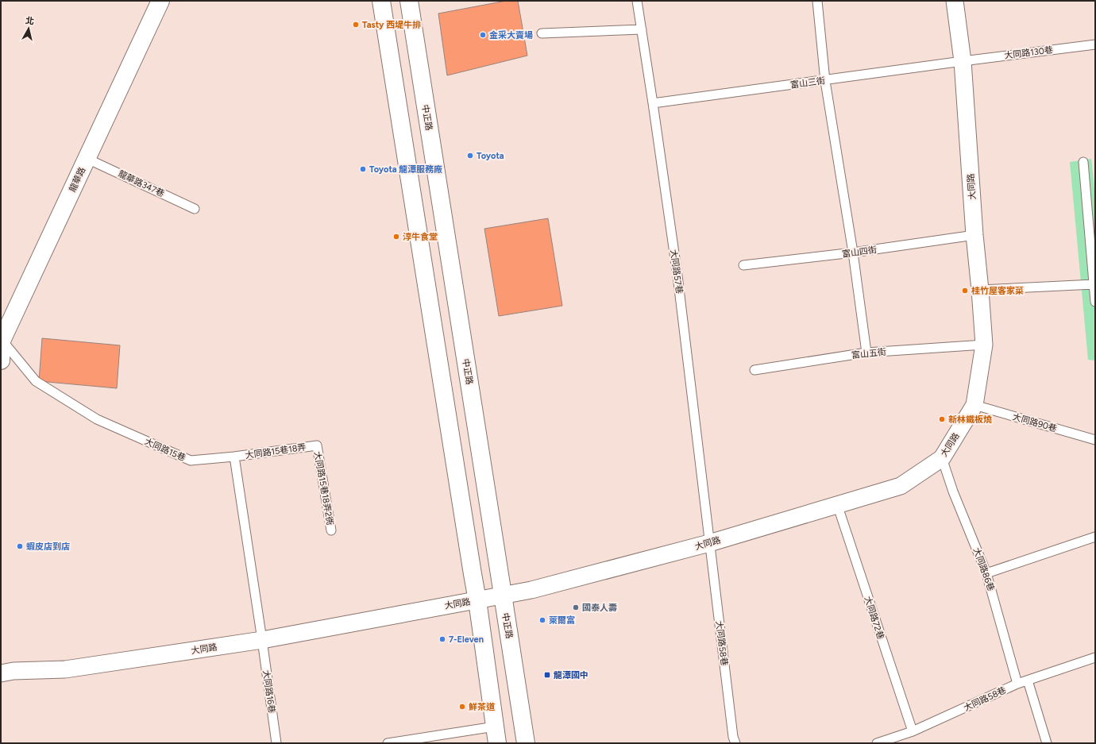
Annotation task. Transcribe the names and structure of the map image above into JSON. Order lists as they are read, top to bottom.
{
  "streets": {
    "main road": ["中正路", "龍華路"],
    "street": ["大同路"],
    "lane": [
      "大同路130巷",
      "富山三街",
      "龍華路347巷",
      "富山四街",
      "大同路57巷",
      "富山五街",
      "大同路90巷",
      "大同路15巷",
      "大同路15巷18弄",
      "大同路15巷18弄2衖",
      "大同路86巷",
      "大同路72巷",
      "大同路58巷",
      "大同路16巷"
    ]
  },
  "crossings": [
    ["大同路130巷", "富山三街"],
    ["大同路130巷", "大同路"],
    ["富山三街", "大同路"],
    ["富山三街", "大同路57巷"],
    ["中正路", "大同路"],
    ["龍華路", "龍華路347巷"],
    ["龍華路", "大同路15巷"],
    ["大同路", "富山四街"],
    ["大同路", "大同路57巷"],
    ["大同路", "富山五街"],
    ["大同路", "大同路90巷"],
    ["大同路", "大同路86巷"],
    ["大同路", "大同路72巷"],
    ["大同路", "大同路58巷"],
    ["大同路", "大同路16巷"],
    ["大同路57巷", "大同路58巷"],
    ["大同路15巷", "大同路15巷18弄"],
    ["大同路15巷18弄", "大同路15巷18弄2衖"],
    ["大同路86巷", "大同路58巷"],
    ["大同路72巷", "大同路58巷"]
  ],
  "places": {
    "other": [
      "Tasty 西堤牛排",
      "金采大賣場",
      "Toyota",
      "Toyota 龍潭服務廠",
      "淳牛食堂",
      "桂竹屋客家菜",
      "新林鐵板燒",
      "蝦皮店到店",
      "國泰人壽",
      "萊爾富",
      "7-Eleven",
      "鮮茶道"
    ],
    "transit": ["龍潭國中"]
  },
  "north": "top"
}
